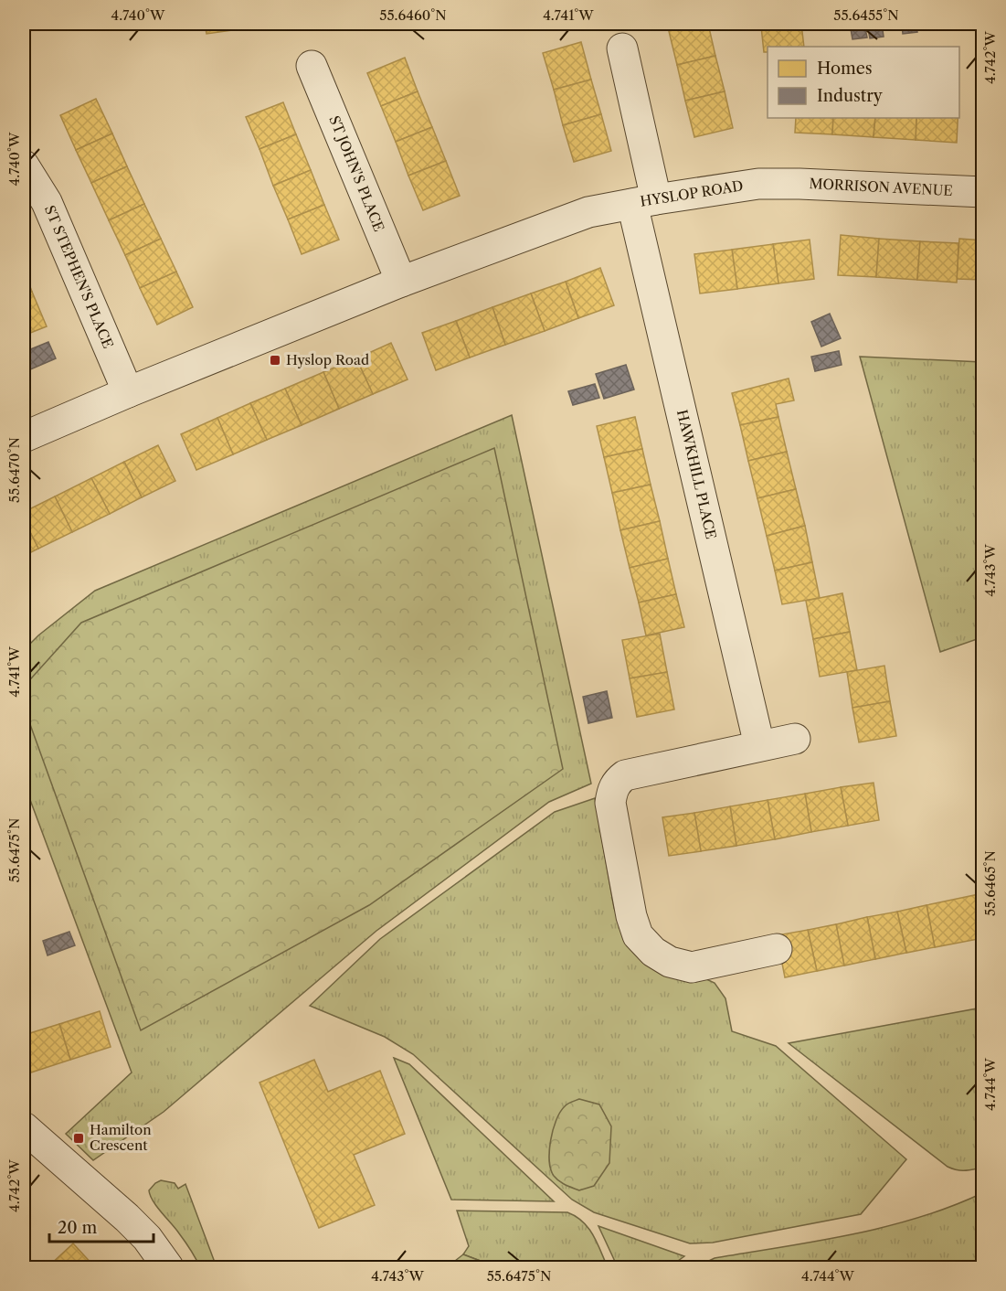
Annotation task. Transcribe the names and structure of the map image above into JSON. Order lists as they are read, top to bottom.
{
  "streets": {
    "street": [
      "ST JOHN'S PLACE",
      "MORRISON AVENUE",
      "HYSLOP ROAD",
      "ST STEPHEN'S PLACE",
      "HAWKHILL PLACE"
    ]
  },
  "crossings": [
    ["ST JOHN'S PLACE", "HYSLOP ROAD"],
    ["MORRISON AVENUE", "HYSLOP ROAD"],
    ["HYSLOP ROAD", "ST STEPHEN'S PLACE"],
    ["HYSLOP ROAD", "HAWKHILL PLACE"]
  ],
  "places": {
    "transit": ["Hyslop Road", "Hamilton Crescent"]
  },
  "legend": ["Homes", "Industry"],
  "scale_bar": "20 m",
  "coordinates": [
    "4.740°W",
    "55.6460°N",
    "4.741°W",
    "55.6455°N",
    "4.742°W",
    "55.6470°N",
    "4.743°W",
    "55.6475°N",
    "55.6465°N",
    "4.744°W"
  ]
}
